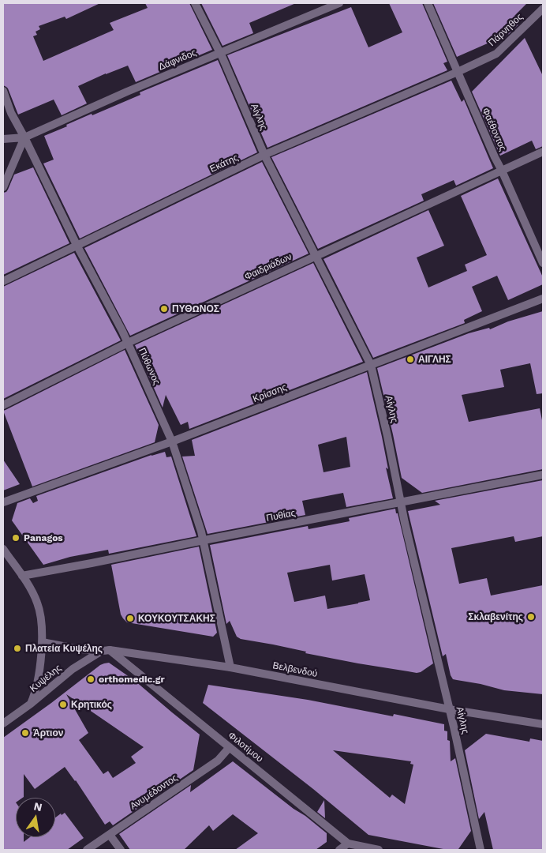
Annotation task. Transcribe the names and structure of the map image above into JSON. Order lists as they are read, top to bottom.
{
  "streets": {
    "street": [
      "Πάρνηθος",
      "Δάφνιδος",
      "Αίγλης",
      "Φαέθοντος",
      "Εκάτης",
      "Φαιδριάδων",
      "Πύθωνος",
      "Κρίσσης",
      "Πυθίας",
      "Βελβενδού",
      "Κυψέλης",
      "Φιλοτίμου",
      "Ανυμέδοντος"
    ]
  },
  "crossings": [
    ["Πάρνηθος", "Φαέθοντος"],
    ["Πάρνηθος", "Εκάτης"],
    ["Δάφνιδος", "Αίγλης"],
    ["Δάφνιδος", "Πύθωνος"],
    ["Αίγλης", "Εκάτης"],
    ["Αίγλης", "Φαιδριάδων"],
    ["Αίγλης", "Κρίσσης"],
    ["Αίγλης", "Πυθίας"],
    ["Αίγλης", "Βελβενδού"],
    ["Φαέθοντος", "Εκάτης"],
    ["Φαέθοντος", "Φαιδριάδων"],
    ["Εκάτης", "Πύθωνος"],
    ["Φαιδριάδων", "Πύθωνος"],
    ["Πύθωνος", "Κρίσσης"],
    ["Πύθωνος", "Πυθίας"],
    ["Πύθωνος", "Βελβενδού"],
    ["Βελβενδού", "Κυψέλης"],
    ["Βελβενδού", "Φιλοτίμου"],
    ["Κυψέλης", "Φιλοτίμου"],
    ["Φιλοτίμου", "Ανυμέδοντος"]
  ],
  "places": [
    "ΠΥΘΩΝΟΣ",
    "ΑΙΓΛΗΣ",
    "Panagos",
    "Σκλαβενίτης",
    "ΚΟΥΚΟΥΤΣΑΚΗΣ",
    "Πλατεία Κυψέλης",
    "orthomedic.gr",
    "Κρητικός",
    "Άρτιον"
  ],
  "north": "top"
}
